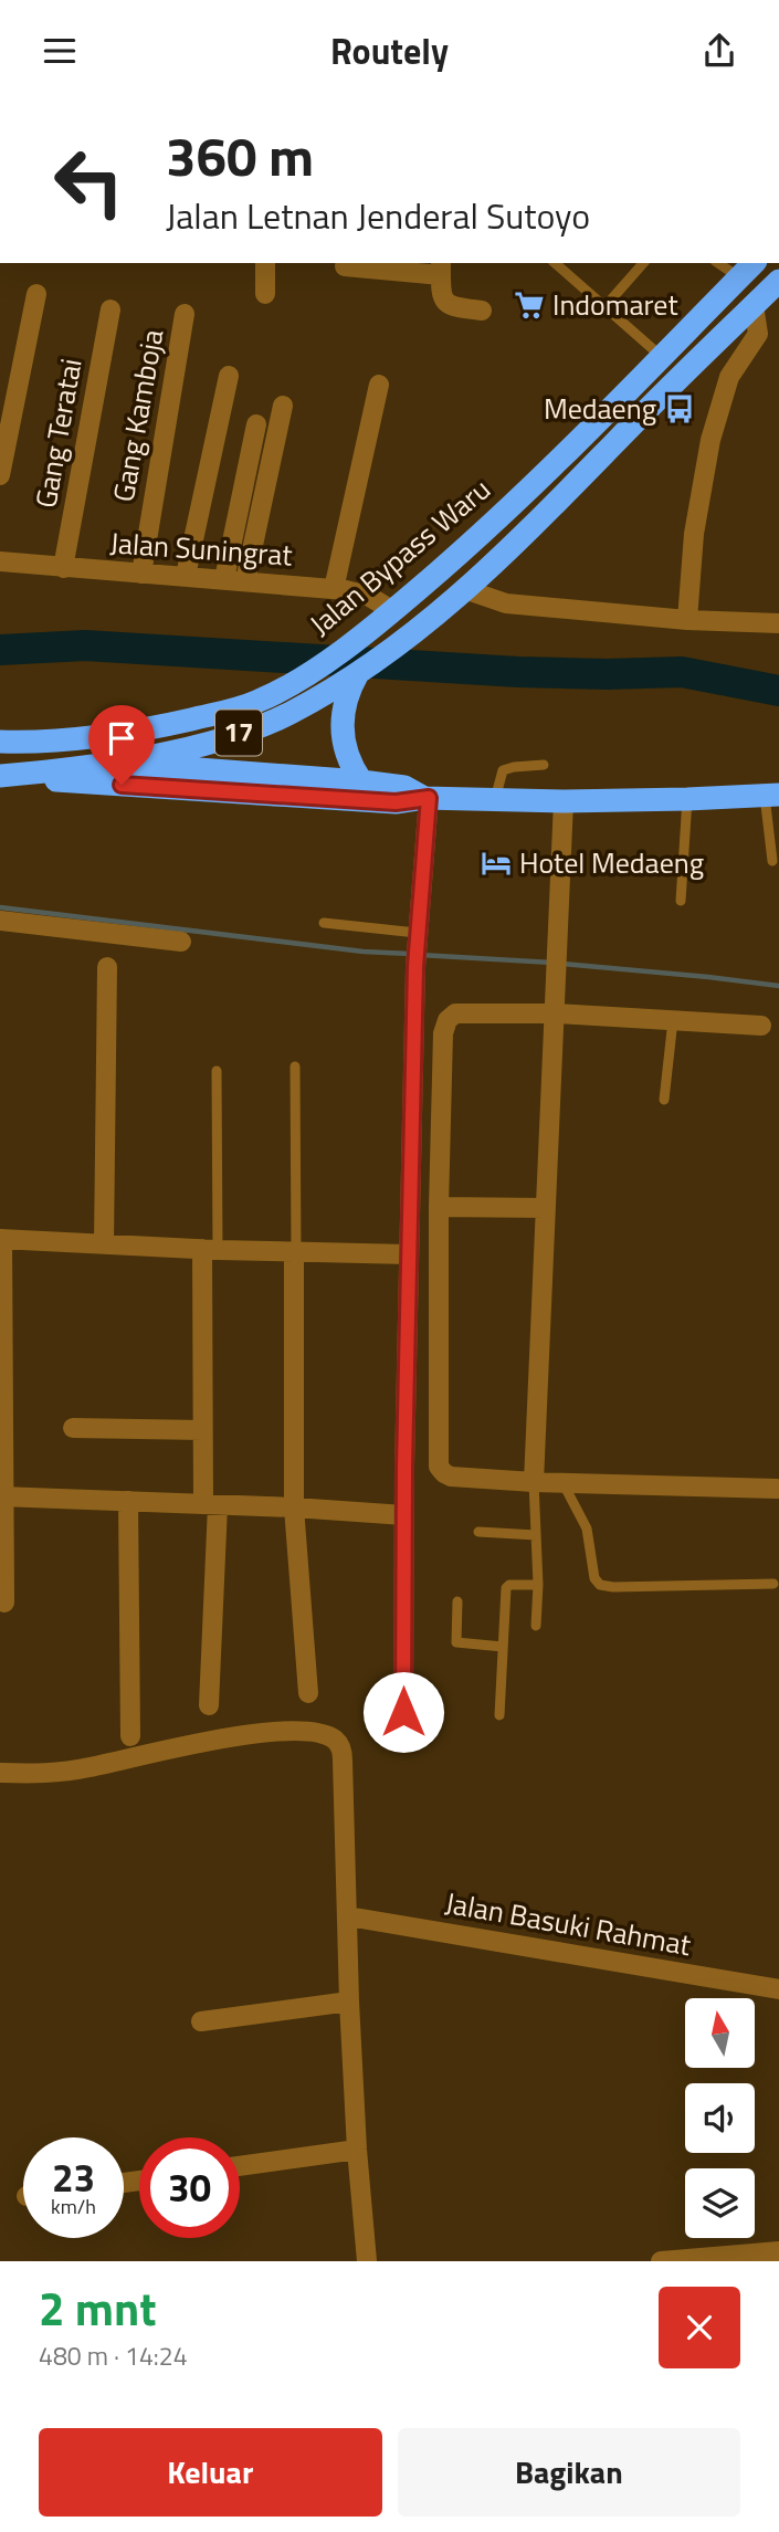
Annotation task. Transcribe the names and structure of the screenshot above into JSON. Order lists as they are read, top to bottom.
{
  "streets": {
    "highway": ["Jalan Bypass Waru", "17"],
    "street": [
      "Gang Kamboja",
      "Gang Teratai",
      "Jalan Suningrat",
      "Jalan Basuki Rahmat"
    ]
  },
  "crossings": [
    ["Gang Kamboja", "Jalan Suningrat"],
    ["Gang Teratai", "Jalan Suningrat"],
    ["Jalan Suningrat", "Jalan Bypass Waru"]
  ],
  "places": {
    "supermarket": ["Indomaret"],
    "bus stop": ["Medaeng"],
    "hotel": ["Hotel Medaeng"]
  },
  "north": "top",
  "page": {
    "header": "Routely",
    "turn": ["360 m", "Jalan Letnan Jenderal Sutoyo"],
    "speed": "23 km/h",
    "limit": "30",
    "heading": ["2 mnt", "480 m · 14:24"],
    "buttons": ["Keluar", "Bagikan"]
  }
}
